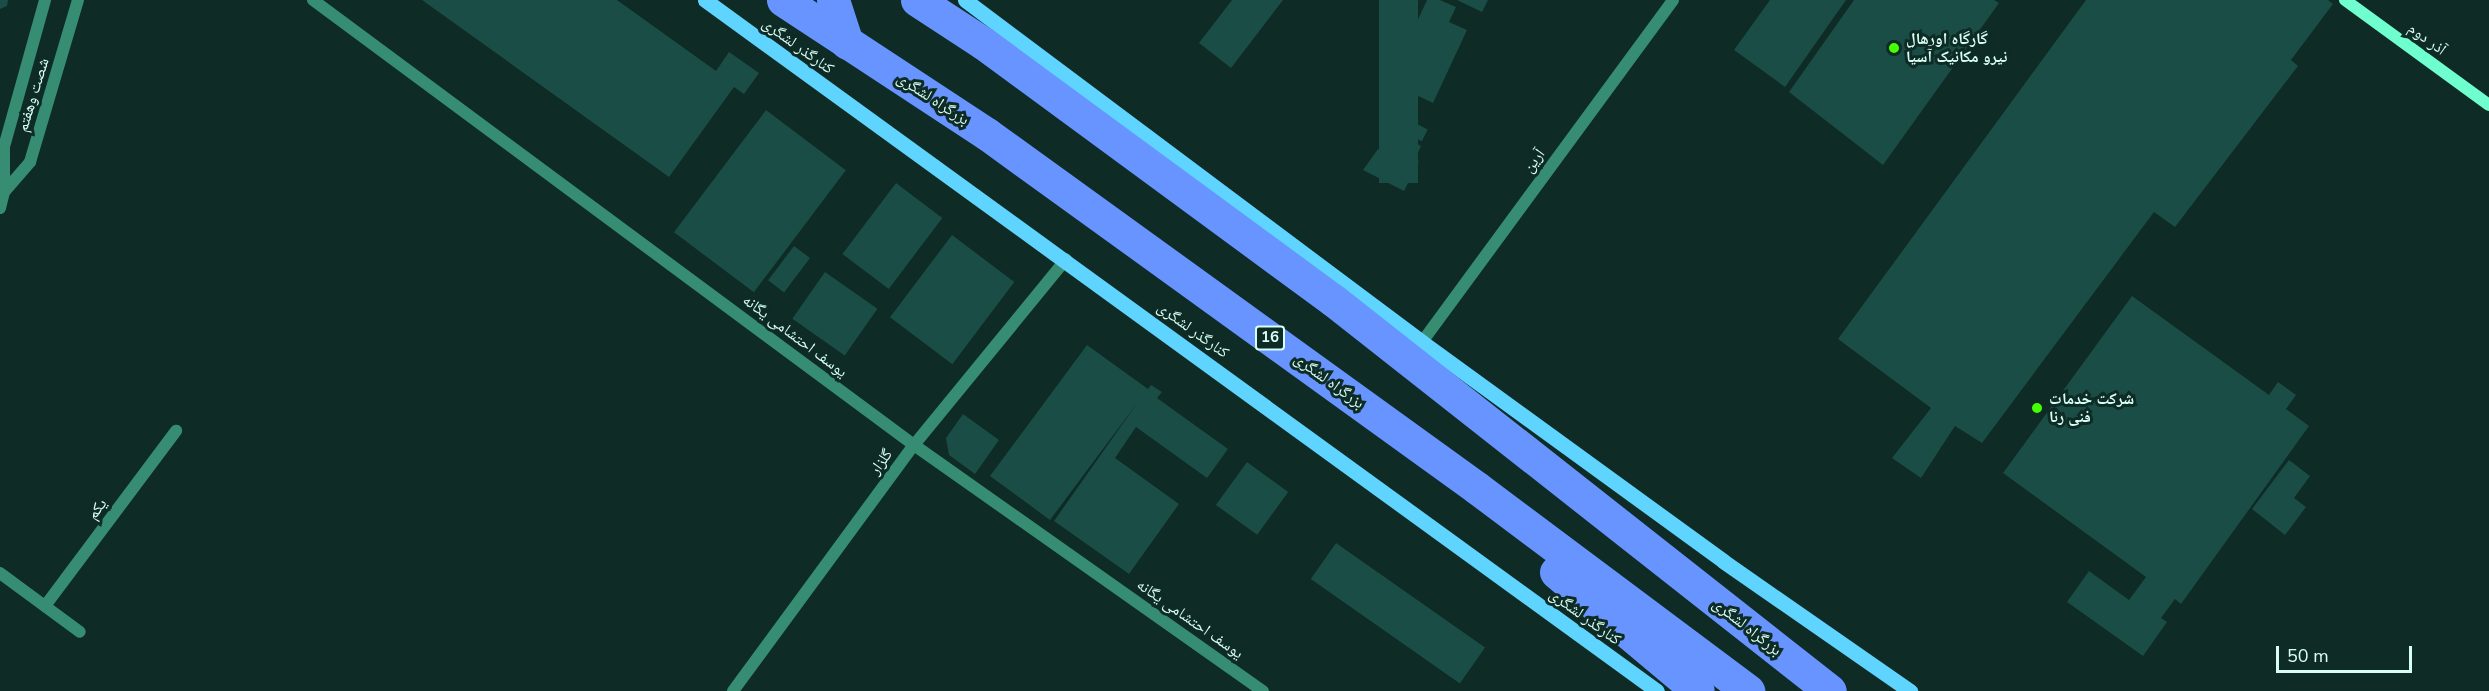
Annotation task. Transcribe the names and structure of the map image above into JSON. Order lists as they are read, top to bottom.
{
  "streets": {
    "highway": ["بزرگراه لشگری", "16"],
    "main road": ["آذر دوم", "کنارگذر لشگری"],
    "street": [
      "شصت وهفتم",
      "آرین",
      "یوسف احتشامی یگانه",
      "گلزار",
      "یکم"
    ]
  },
  "crossings": [
    ["کنارگذر لشگری", "گلزار"],
    ["یوسف احتشامی یگانه", "گلزار"]
  ],
  "places": ["گارگاه اورهال نیرو مکانیک آسیا", "شرکت خدمات فنی رنا"],
  "scale_bar": "50 m"
}
